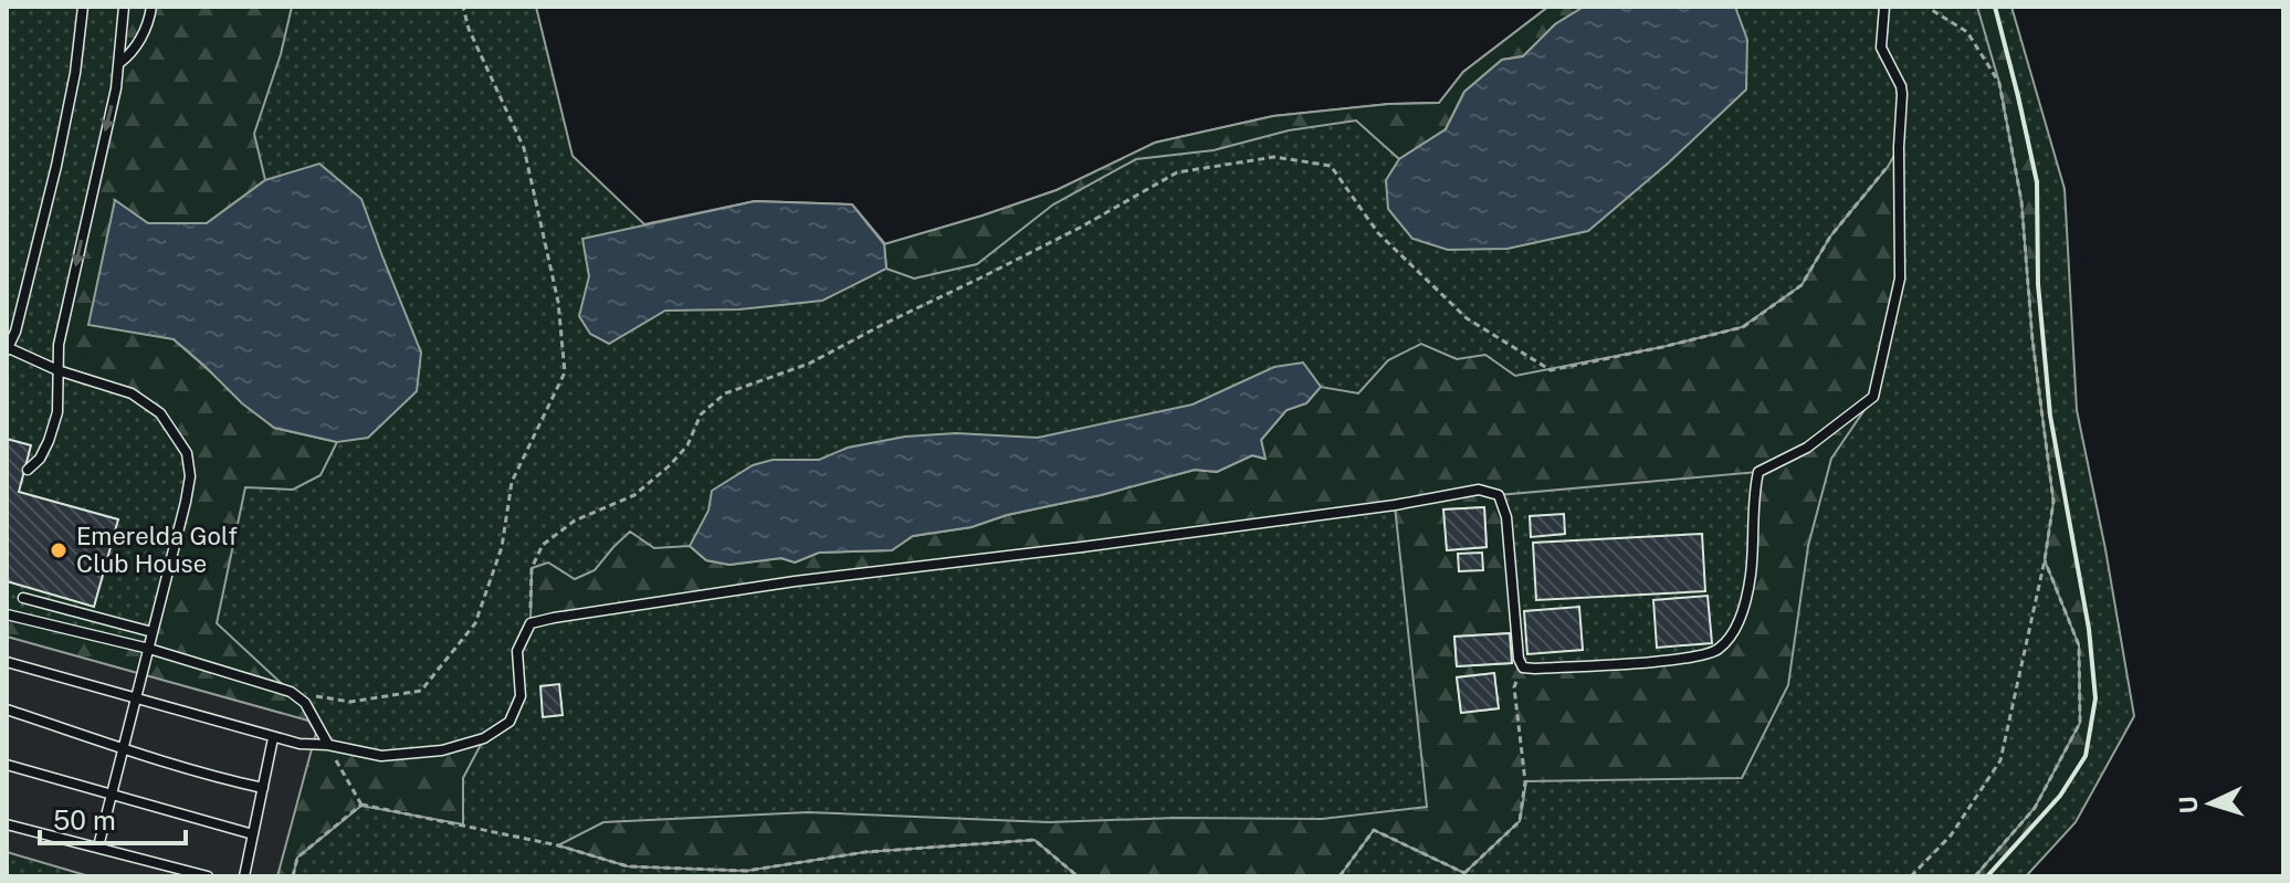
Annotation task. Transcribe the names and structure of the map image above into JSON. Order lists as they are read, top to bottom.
{
  "places": ["Emerelda Golf Club House"],
  "scale_bar": "50 m",
  "north": "left"
}
